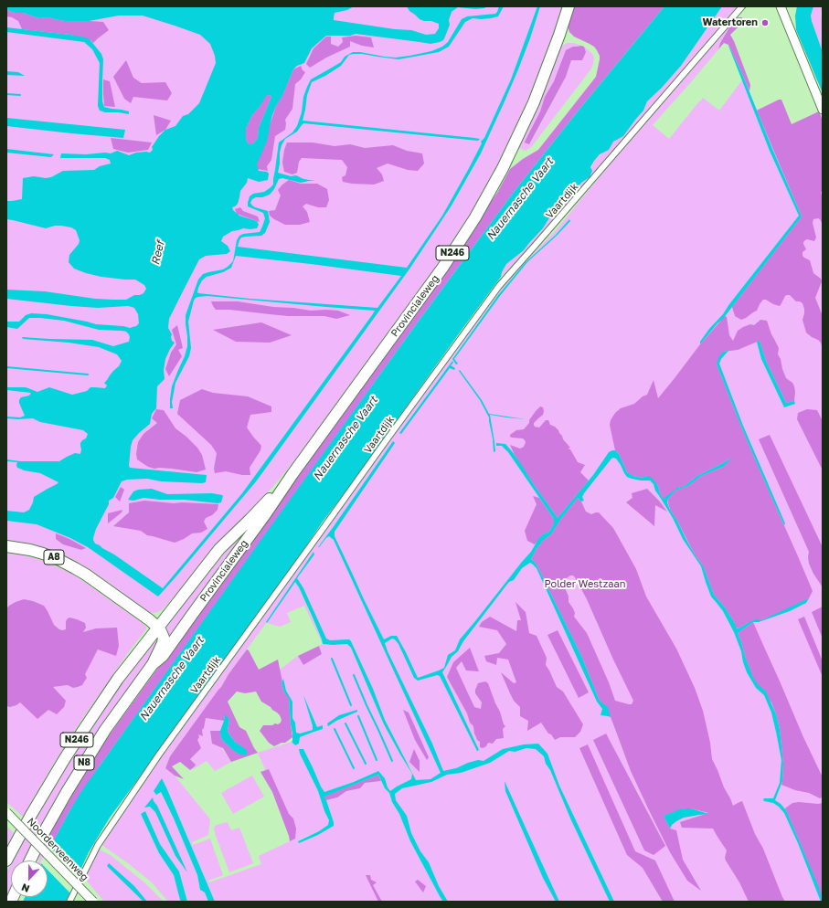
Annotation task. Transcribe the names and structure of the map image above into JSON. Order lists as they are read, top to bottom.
{
  "streets": {
    "highway": [
      "N246",
      "Provincialeweg",
      "A8",
      "N8"
    ],
    "street": ["Vaartdijk", "Noorderveenweg"]
  },
  "crossings": [
    ["N246", "Provincialeweg"],
    ["N246", "A8"],
    ["Provincialeweg", "A8"],
    ["Provincialeweg", "N8"]
  ],
  "water": ["Nauernasche Vaart", "Reef"],
  "parks": ["Polder Westzaan"],
  "places": ["Watertoren"],
  "north": "bottom"
}
